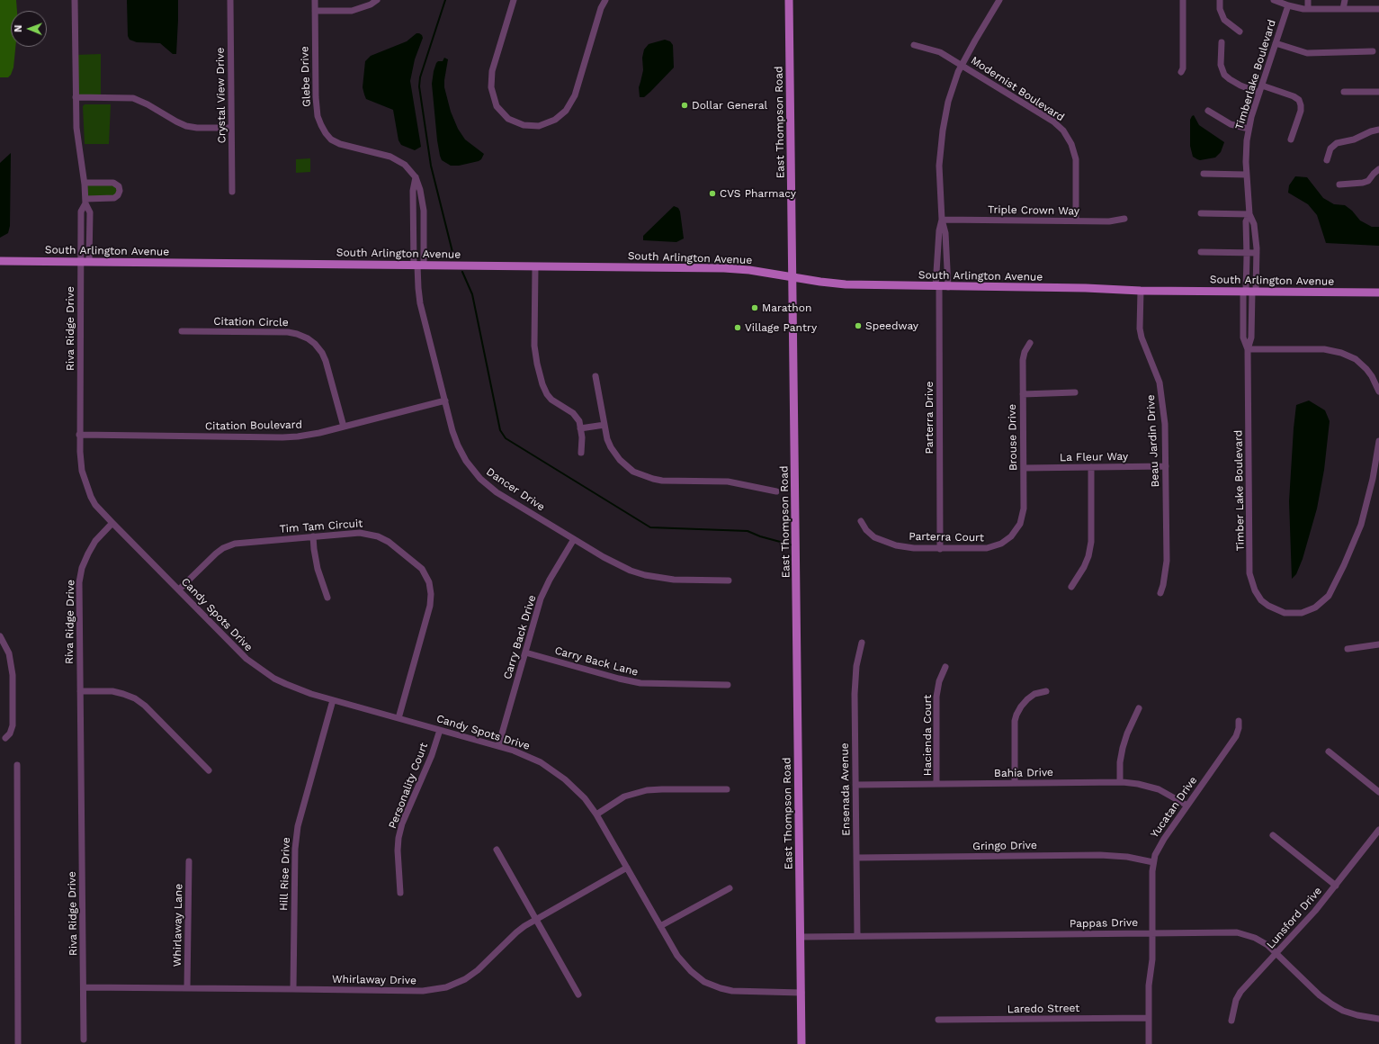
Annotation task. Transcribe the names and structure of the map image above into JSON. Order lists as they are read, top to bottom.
{
  "streets": {
    "main road": ["East Thompson Road", "South Arlington Avenue"],
    "street": [
      "Timberlake Boulevard",
      "Glebe Drive",
      "Modernist Boulevard",
      "Crystal View Drive",
      "Triple Crown Way",
      "Citation Circle",
      "Riva Ridge Drive",
      "Parterra Drive",
      "Citation Boulevard",
      "Brouse Drive",
      "Beau Jardin Drive",
      "La Fleur Way",
      "Dancer Drive",
      "Timber Lake Boulevard",
      "Tim Tam Circuit",
      "Parterra Court",
      "Candy Spots Drive",
      "Carry Back Drive",
      "Carry Back Lane",
      "Hacienda Court",
      "Bahia Drive",
      "Personality Court",
      "Ensenada Avenue",
      "Yucatan Drive",
      "Gringo Drive",
      "Hill Rise Drive",
      "Lunsford Drive",
      "Pappas Drive",
      "Whirlaway Lane",
      "Whirlaway Drive",
      "Laredo Street"
    ]
  },
  "crossings": [
    ["Timberlake Boulevard", "Timber Lake Boulevard"],
    ["Glebe Drive", "South Arlington Avenue"],
    ["Glebe Drive", "Dancer Drive"],
    ["Modernist Boulevard", "Triple Crown Way"],
    ["East Thompson Road", "South Arlington Avenue"],
    ["East Thompson Road", "Candy Spots Drive"],
    ["East Thompson Road", "Pappas Drive"],
    ["Triple Crown Way", "Parterra Drive"],
    ["South Arlington Avenue", "Riva Ridge Drive"],
    ["South Arlington Avenue", "Parterra Drive"],
    ["South Arlington Avenue", "Beau Jardin Drive"],
    ["South Arlington Avenue", "Dancer Drive"],
    ["South Arlington Avenue", "Timber Lake Boulevard"],
    ["Citation Circle", "Citation Boulevard"],
    ["Riva Ridge Drive", "Citation Boulevard"],
    ["Riva Ridge Drive", "Candy Spots Drive"],
    ["Riva Ridge Drive", "Whirlaway Drive"],
    ["Parterra Drive", "Parterra Court"],
    ["Citation Boulevard", "Dancer Drive"],
    ["Brouse Drive", "La Fleur Way"],
    ["Brouse Drive", "Parterra Court"],
    ["Beau Jardin Drive", "La Fleur Way"],
    ["Dancer Drive", "Carry Back Drive"],
    ["Tim Tam Circuit", "Candy Spots Drive"],
    ["Candy Spots Drive", "Carry Back Drive"],
    ["Candy Spots Drive", "Personality Court"],
    ["Candy Spots Drive", "Hill Rise Drive"],
    ["Candy Spots Drive", "Whirlaway Drive"],
    ["Carry Back Drive", "Carry Back Lane"],
    ["Hacienda Court", "Bahia Drive"],
    ["Bahia Drive", "Ensenada Avenue"],
    ["Bahia Drive", "Yucatan Drive"],
    ["Ensenada Avenue", "Gringo Drive"],
    ["Ensenada Avenue", "Pappas Drive"],
    ["Yucatan Drive", "Gringo Drive"],
    ["Yucatan Drive", "Pappas Drive"],
    ["Yucatan Drive", "Laredo Street"],
    ["Hill Rise Drive", "Whirlaway Drive"],
    ["Lunsford Drive", "Pappas Drive"],
    ["Whirlaway Lane", "Whirlaway Drive"]
  ],
  "places": [
    "Dollar General",
    "CVS Pharmacy",
    "Marathon",
    "Speedway",
    "Village Pantry"
  ],
  "north": "left"
}
